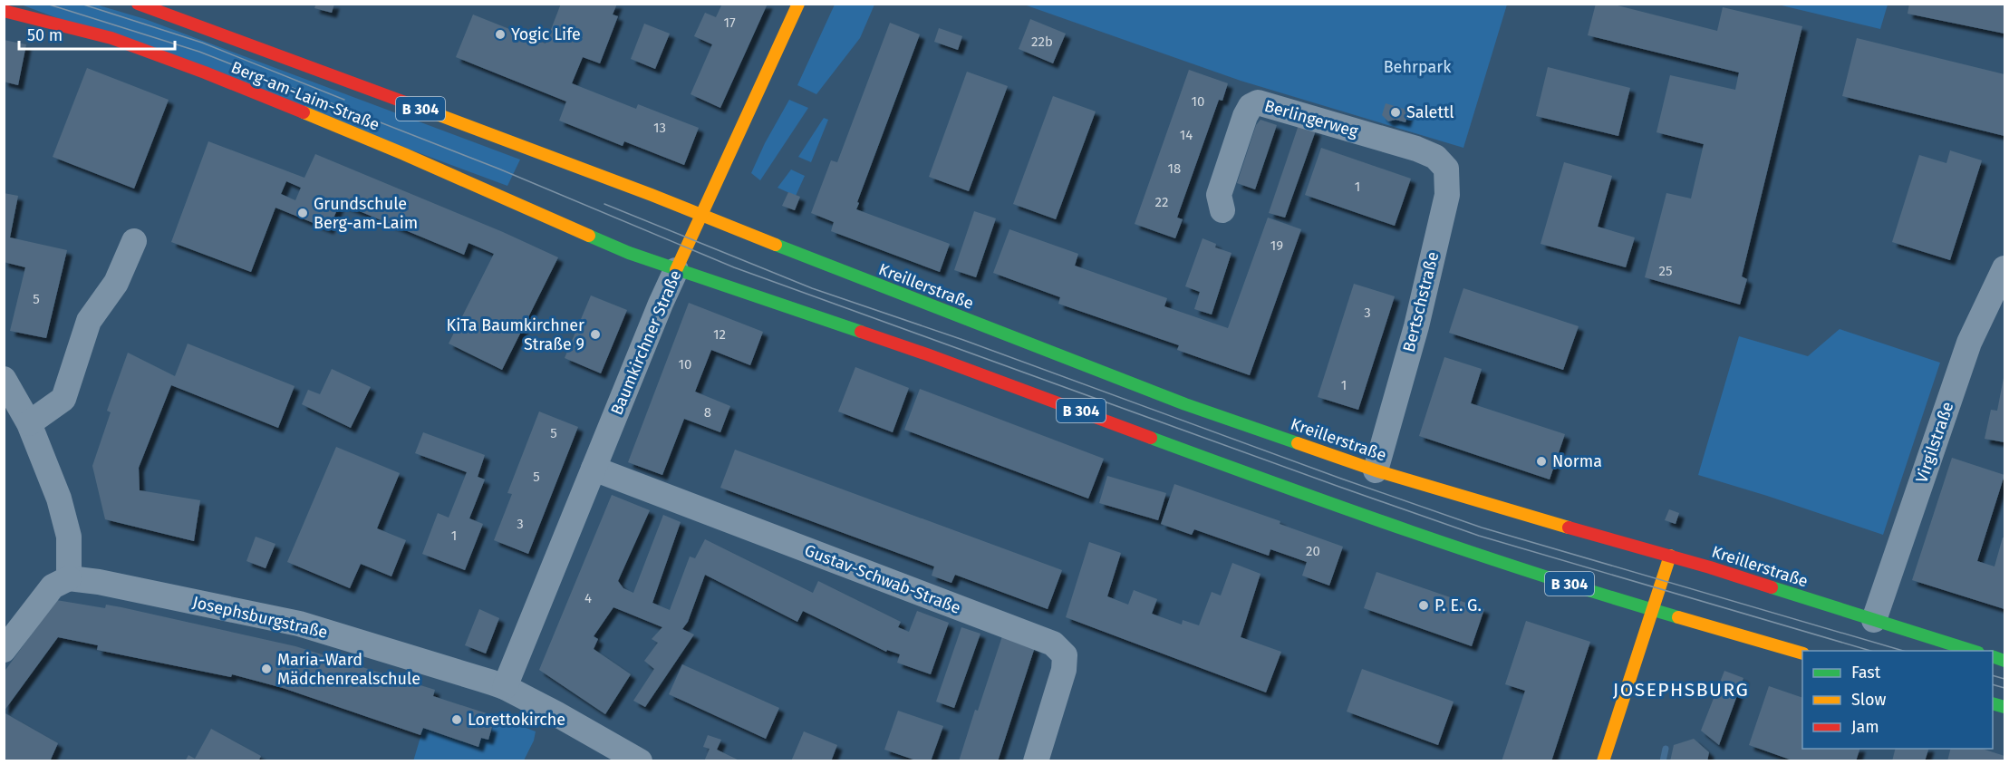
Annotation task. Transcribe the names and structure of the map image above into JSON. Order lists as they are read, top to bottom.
{
  "streets": {
    "main road": [
      "Berg-am-Laim-Straße",
      "B 304",
      "Kreillerstraße",
      "Baumkirchner Straße"
    ],
    "street": [
      "Berlingerweg",
      "Bertschstraße",
      "Virgilstraße",
      "Gustav-Schwab-Straße",
      "Josephsburgstraße"
    ]
  },
  "crossings": [
    ["Berg-am-Laim-Straße", "B 304"],
    ["Berg-am-Laim-Straße", "Kreillerstraße"],
    ["Berg-am-Laim-Straße", "Baumkirchner Straße"],
    ["B 304", "Baumkirchner Straße"],
    ["Berlingerweg", "Bertschstraße"],
    ["Kreillerstraße", "Bertschstraße"],
    ["Kreillerstraße", "Baumkirchner Straße"],
    ["Kreillerstraße", "Virgilstraße"],
    ["Baumkirchner Straße", "Gustav-Schwab-Straße"],
    ["Baumkirchner Straße", "Josephsburgstraße"]
  ],
  "districts": ["JOSEPHSBURG"],
  "parks": ["Behrpark"],
  "places": [
    "Yogic Life",
    "Salettl",
    "Grundschule Berg-am-Laim",
    "KiTa Baumkirchner Straße 9",
    "Norma",
    "P. E. G.",
    "Maria-Ward Mädchenrealschule",
    "Lorettokirche"
  ],
  "house_numbers": [
    "17",
    "22b",
    "10",
    "13",
    "14",
    "18",
    "1",
    "22",
    "19",
    "25",
    "5",
    "3",
    "12",
    "10",
    "1",
    "8",
    "5",
    "5",
    "3",
    "1",
    "20",
    "4"
  ],
  "legend": ["Fast", "Slow", "Jam"],
  "scale_bar": "50 m"
}
